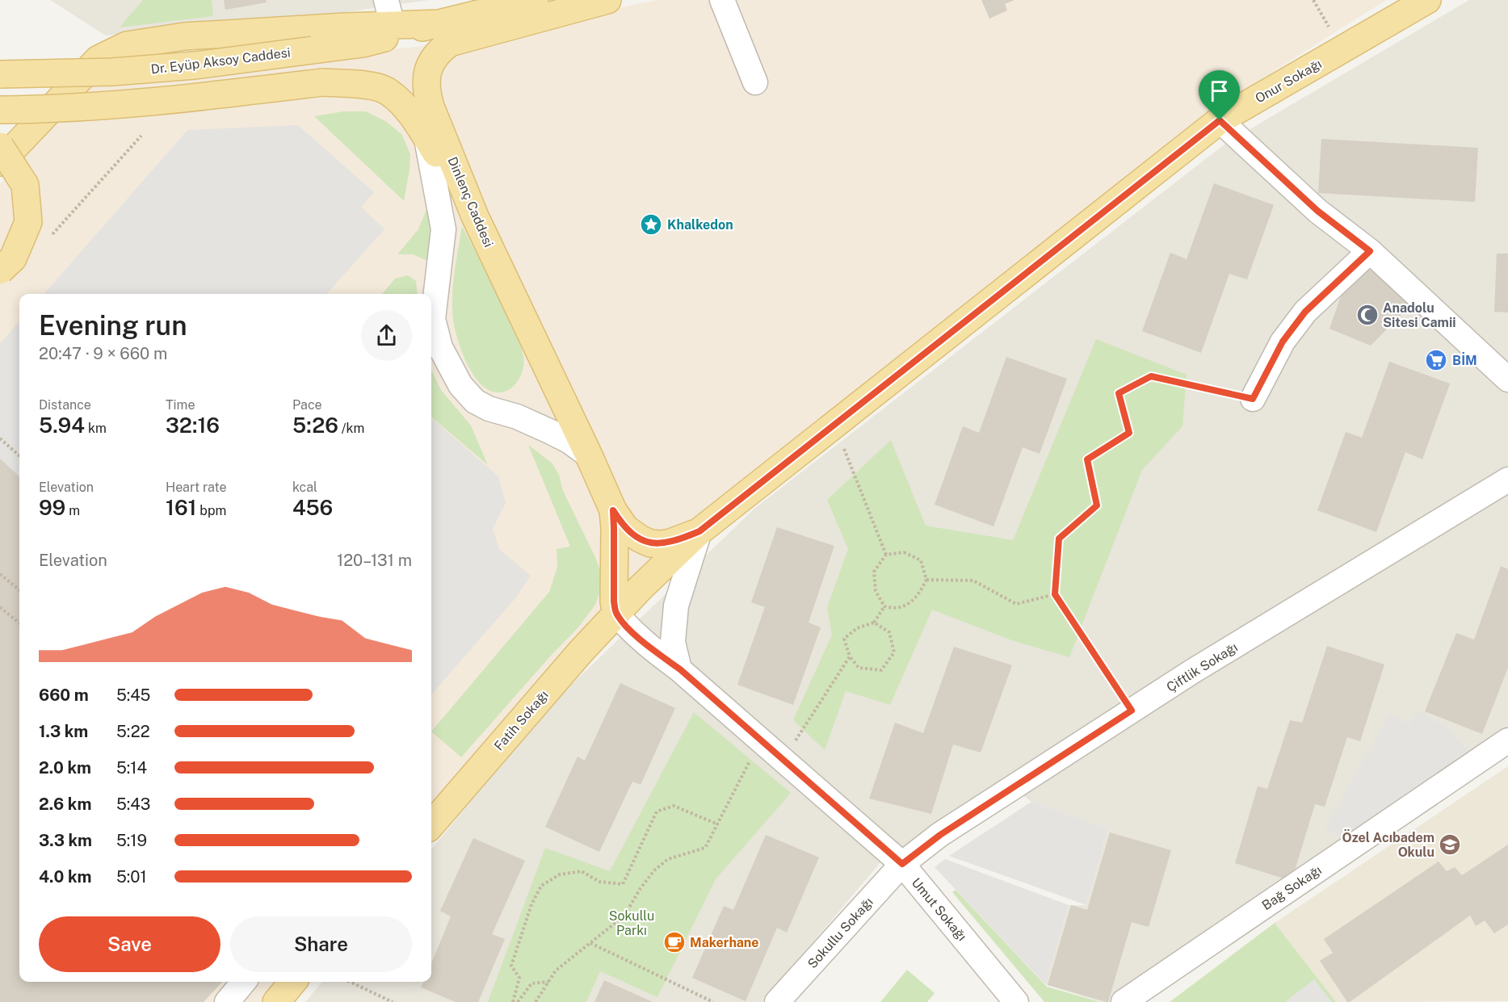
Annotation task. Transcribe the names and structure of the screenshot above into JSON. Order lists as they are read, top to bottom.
{
  "streets": {
    "main road": [
      "Dr. Eyüp Aksoy Caddesi",
      "Onur Sokağı",
      "Dinlenç Caddesi",
      "Fatih Sokağı"
    ],
    "street": [
      "Çiftlik Sokağı",
      "Bağ Sokağı",
      "Umut Sokağı",
      "Sokullu Sokağı"
    ]
  },
  "crossings": [
    ["Onur Sokağı", "Dinlenç Caddesi"],
    ["Onur Sokağı", "Fatih Sokağı"],
    ["Onur Sokağı", "Umut Sokağı"],
    ["Dinlenç Caddesi", "Fatih Sokağı"],
    ["Dinlenç Caddesi", "Umut Sokağı"],
    ["Çiftlik Sokağı", "Umut Sokağı"],
    ["Çiftlik Sokağı", "Sokullu Sokağı"],
    ["Fatih Sokağı", "Umut Sokağı"],
    ["Umut Sokağı", "Sokullu Sokağı"]
  ],
  "parks": ["Sokullu Parkı"],
  "places": {
    "place": ["Khalkedon"],
    "mosque": ["Anadolu Sitesi Camii"],
    "supermarket": ["BİM"],
    "school or university": ["Özel Acıbadem Okulu"],
    "cafe": ["Makerhane"]
  },
  "page": {
    "heading": ["Evening run", "20:47 · 9 × 660 m"],
    "stats": [
      ["Distance", "5.94 km"],
      ["Time", "32:16"],
      ["Pace", "5:26 /km"],
      ["Elevation", "99 m"],
      ["Heart rate", "161 bpm"],
      ["kcal", "456"]
    ],
    "chart": ["Elevation", "120–131 m"],
    "list": [
      {
        "name": "660 m",
        "note": "5:45"
      },
      {
        "name": "1.3 km",
        "note": "5:22"
      },
      {
        "name": "2.0 km",
        "note": "5:14"
      },
      {
        "name": "2.6 km",
        "note": "5:43"
      },
      {
        "name": "3.3 km",
        "note": "5:19"
      },
      {
        "name": "4.0 km",
        "note": "5:01"
      }
    ],
    "buttons": ["Save", "Share"]
  }
}
